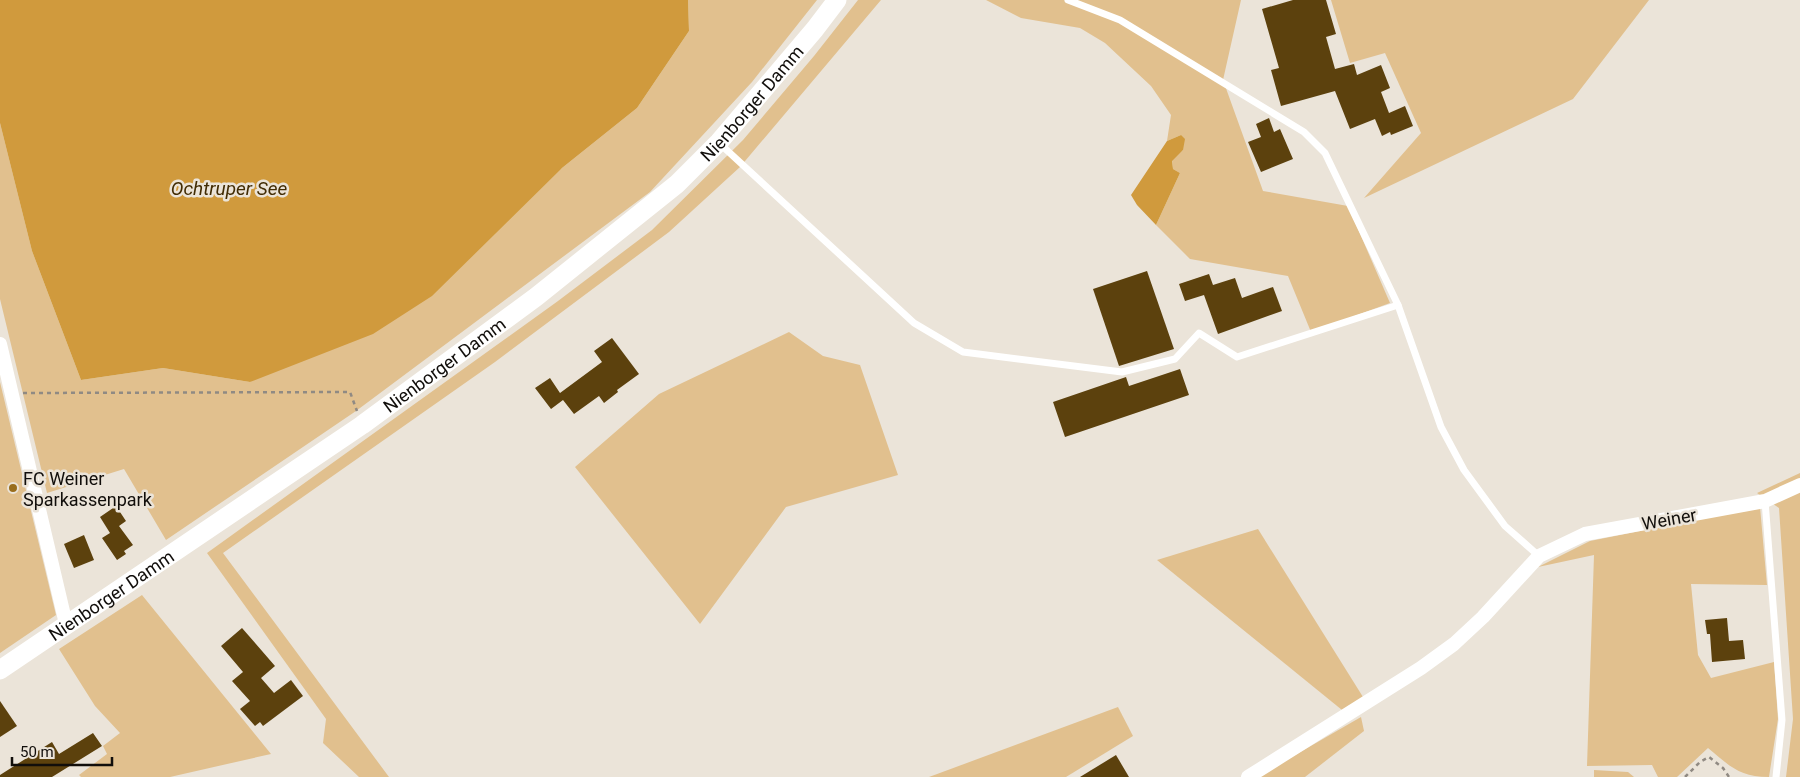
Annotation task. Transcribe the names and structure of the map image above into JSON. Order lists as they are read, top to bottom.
{
  "streets": {
    "main road": ["Nienborger Damm"],
    "street": ["Weiner"]
  },
  "water": ["Ochtruper See"],
  "places": ["FC Weiner Sparkassenpark"],
  "scale_bar": "50 m"
}
